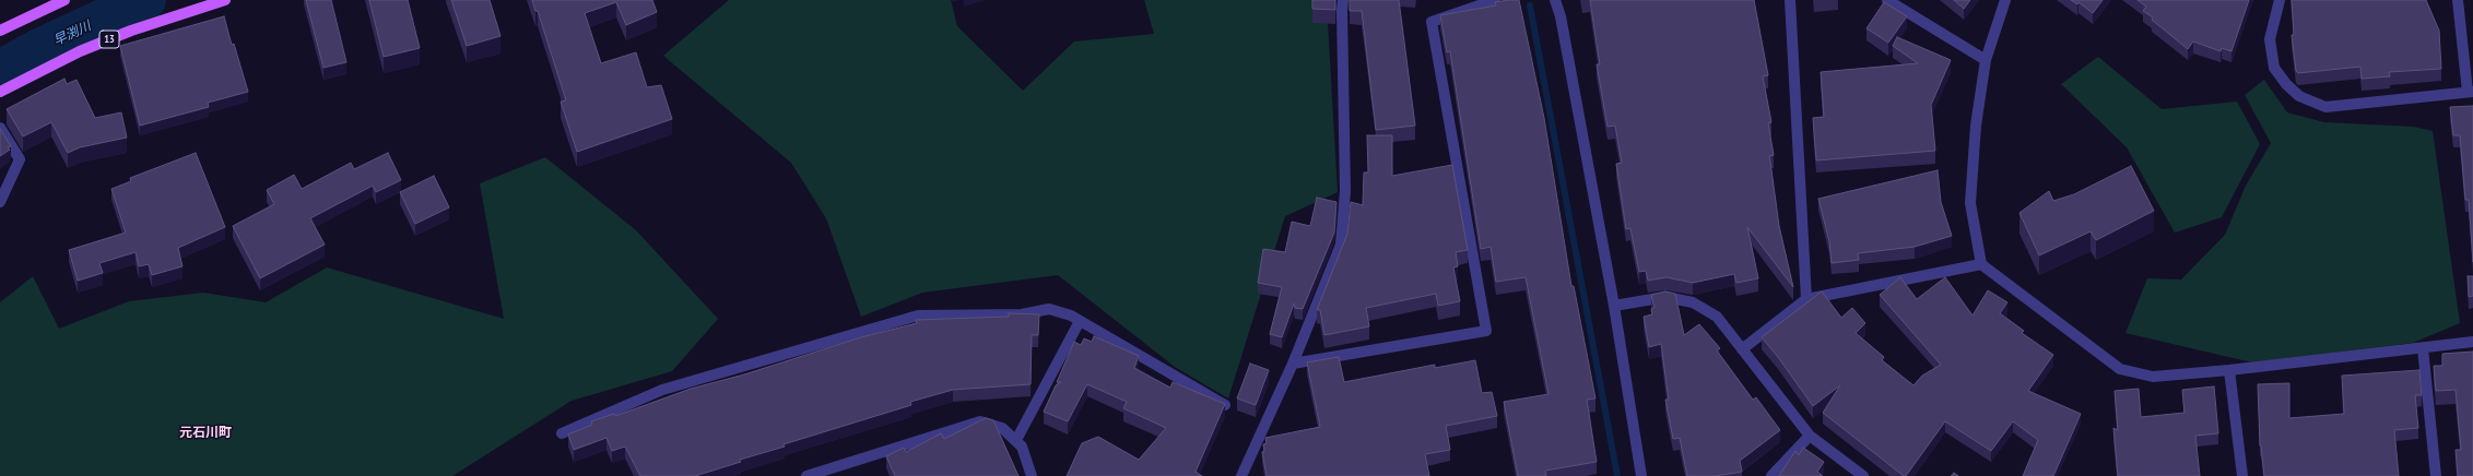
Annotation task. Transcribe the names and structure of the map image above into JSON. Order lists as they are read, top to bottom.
{
  "streets": {
    "main road": ["13"]
  },
  "districts": ["元石川町"],
  "water": ["早渕川"]
}
